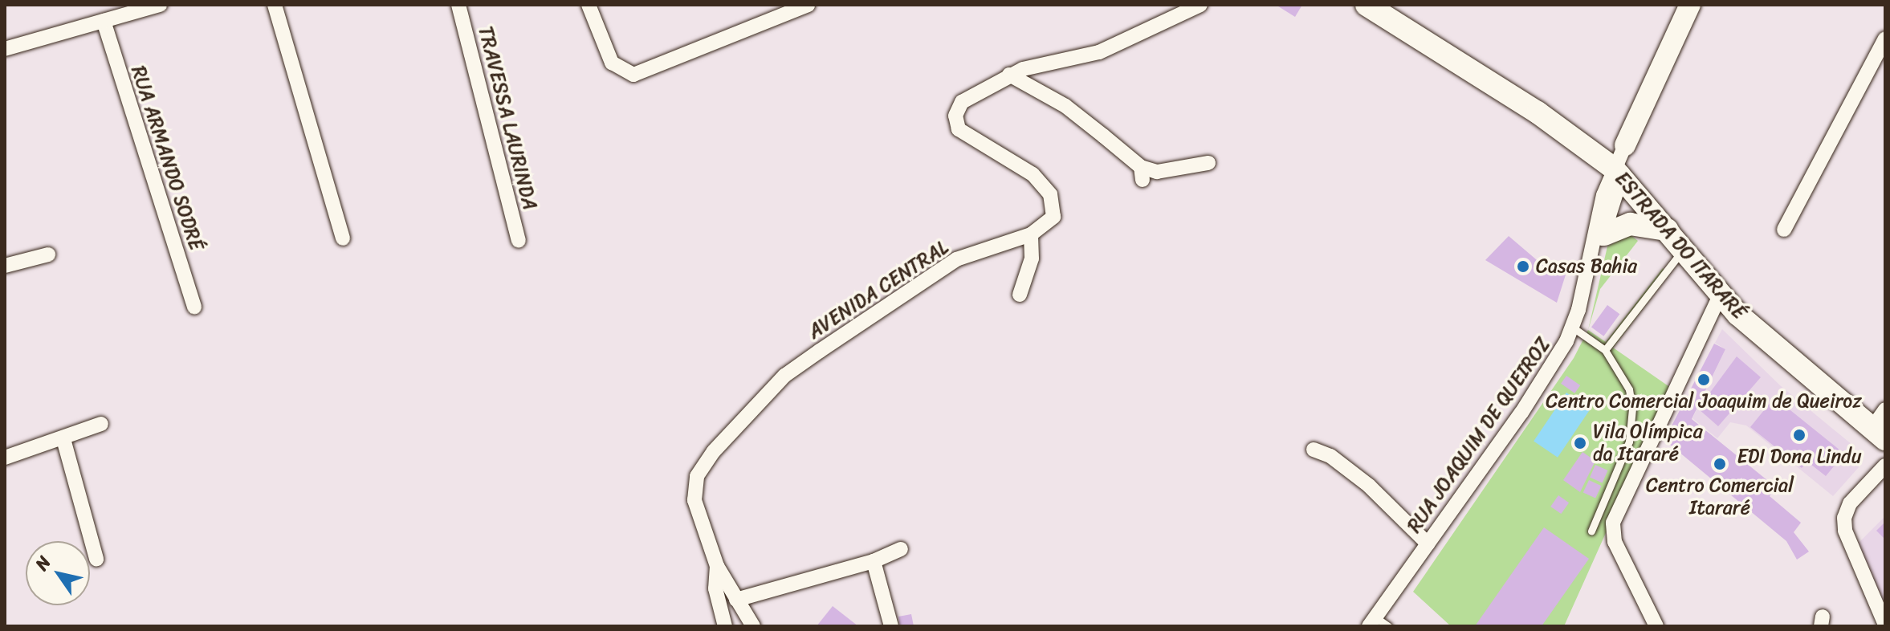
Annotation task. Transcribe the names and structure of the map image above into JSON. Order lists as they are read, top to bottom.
{
  "streets": {
    "main road": ["ESTRADA DO ITARARÉ"],
    "street": [
      "TRAVESSA LAURINDA",
      "RUA ARMANDO SODRÉ",
      "AVENIDA CENTRAL",
      "RUA JOAQUIM DE QUEIROZ"
    ]
  },
  "crossings": [
    ["ESTRADA DO ITARARÉ", "RUA JOAQUIM DE QUEIROZ"]
  ],
  "places": [
    "Casas Bahia",
    "Centro Comercial Joaquim de Queiroz",
    "EDI Dona Lindu",
    "Vila Olímpica da Itararé",
    "Centro Comercial Itararé"
  ],
  "north": "top left"
}
